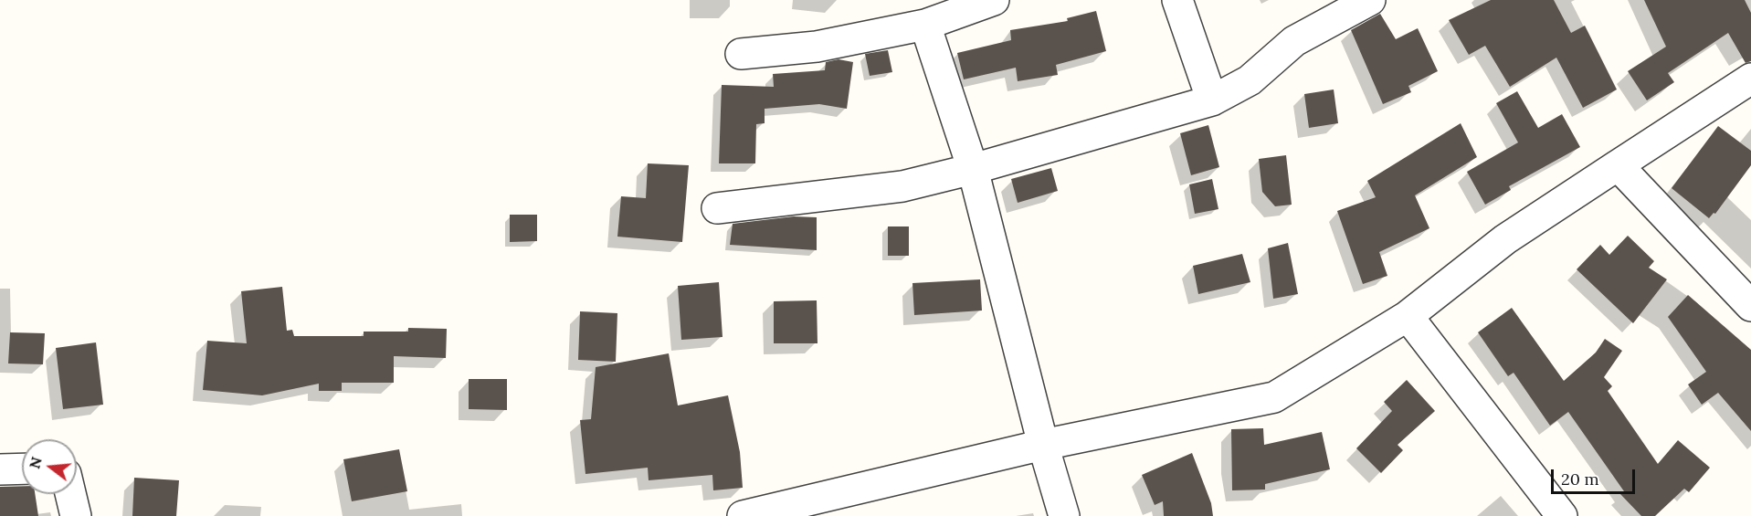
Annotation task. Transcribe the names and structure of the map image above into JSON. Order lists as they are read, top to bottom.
{
  "scale_bar": "20 m",
  "north": "left"
}
